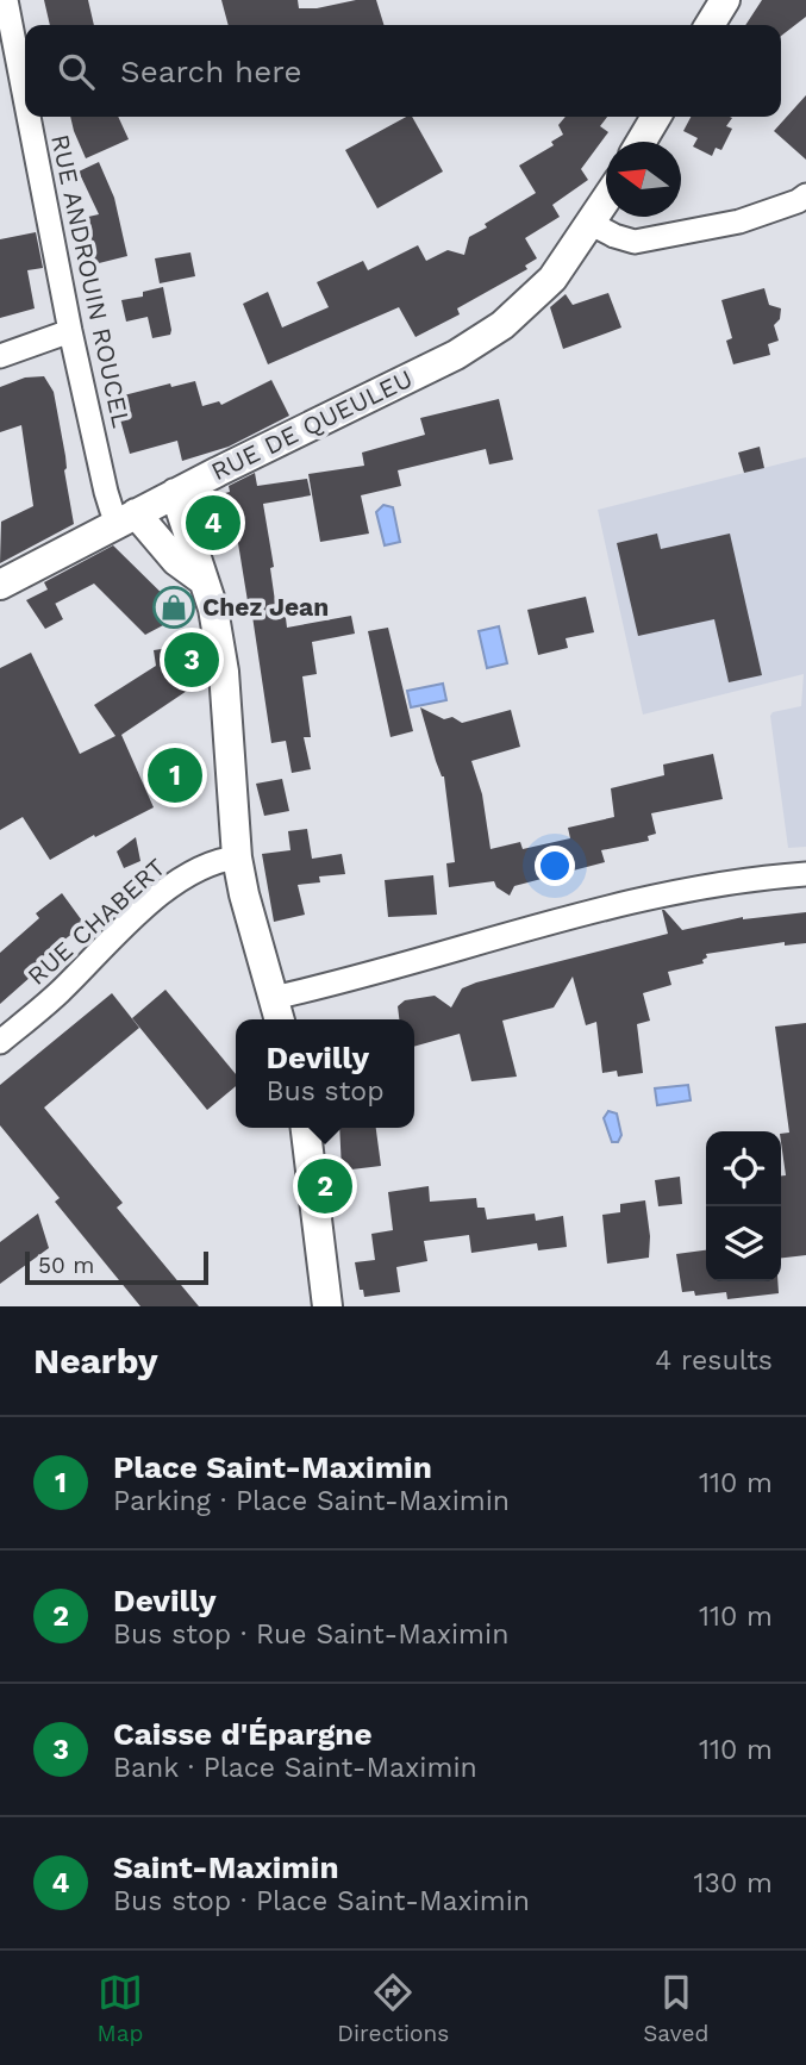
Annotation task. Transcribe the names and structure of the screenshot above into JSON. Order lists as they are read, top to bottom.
{
  "streets": {
    "street": ["RUE ANDROUIN ROUCEL", "RUE DE QUEULEU", "RUE CHABERT"]
  },
  "crossings": [
    ["RUE ANDROUIN ROUCEL", "RUE DE QUEULEU"]
  ],
  "places": {
    "shop": ["Chez Jean"]
  },
  "scale_bar": "50 m",
  "north": "left",
  "page": {
    "search": "Search here",
    "pins": [
      "4",
      "3",
      "1",
      "2"
    ],
    "popup": ["Devilly", "Bus stop"],
    "scale": "50 m",
    "heading": ["Nearby", "4 results"],
    "list": [
      {
        "mark": "1",
        "name": "Place Saint-Maximin",
        "note": "Parking · Place Saint-Maximin",
        "value": "110 m"
      },
      {
        "mark": "2",
        "name": "Devilly",
        "note": "Bus stop · Rue Saint-Maximin",
        "value": "110 m"
      },
      {
        "mark": "3",
        "name": "Caisse d'Épargne",
        "note": "Bank · Place Saint-Maximin",
        "value": "110 m"
      },
      {
        "mark": "4",
        "name": "Saint-Maximin",
        "note": "Bus stop · Place Saint-Maximin",
        "value": "130 m"
      }
    ],
    "nav": ["Map", "Directions", "Saved"]
  }
}
